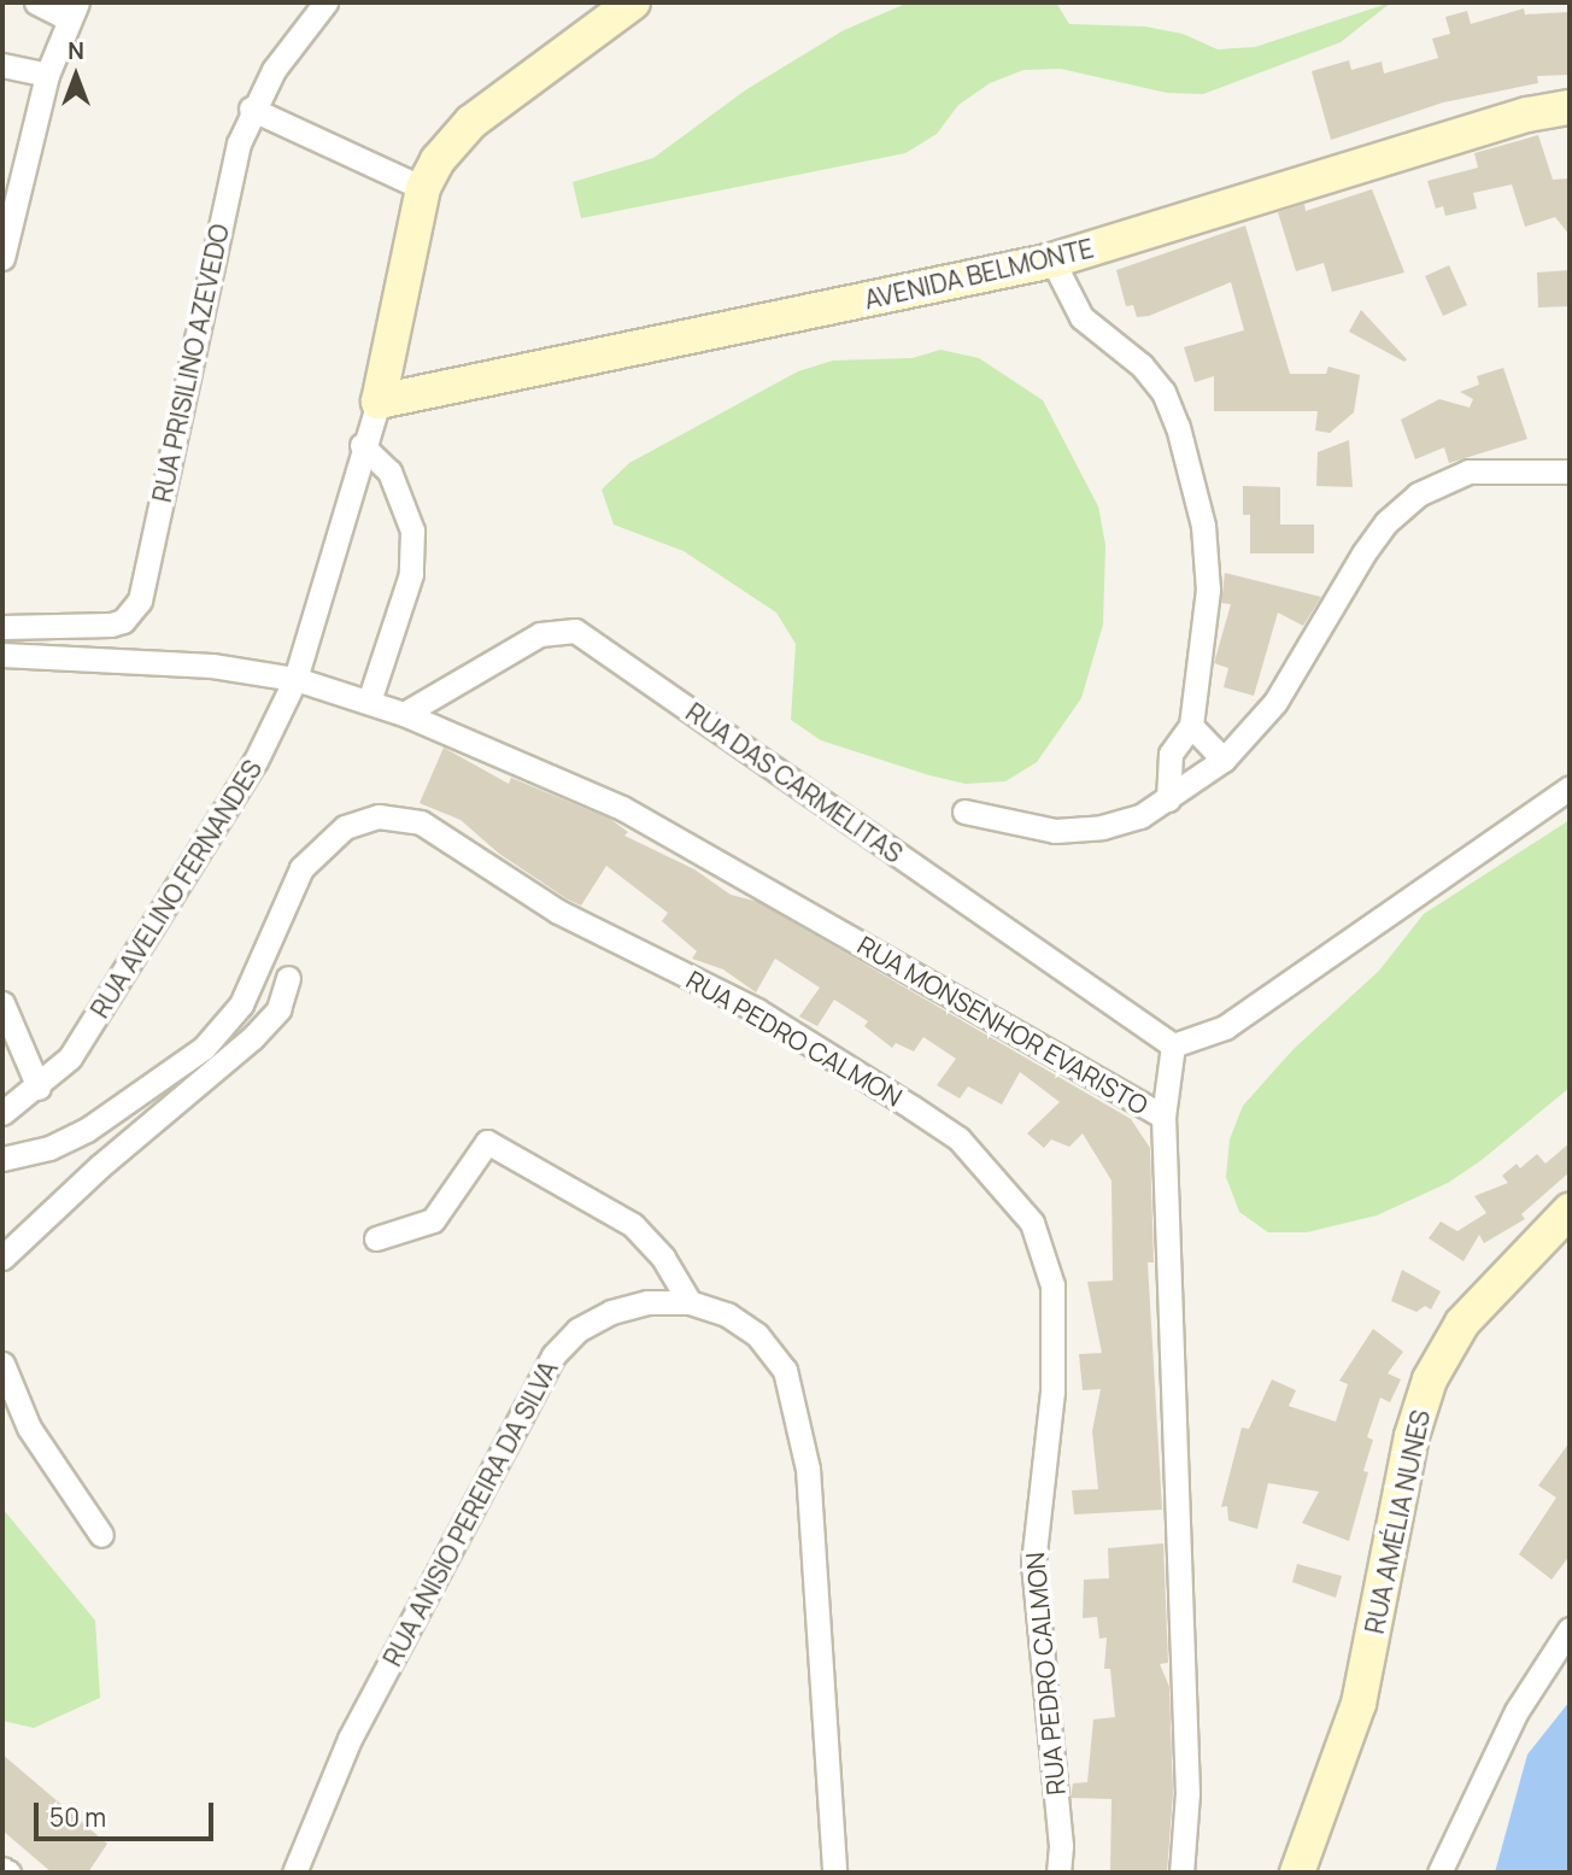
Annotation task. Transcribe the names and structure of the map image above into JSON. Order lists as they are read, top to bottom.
{
  "streets": {
    "street": [
      "AVENIDA BELMONTE",
      "RUA PRISILINO AZEVEDO",
      "RUA DAS CARMELITAS",
      "RUA AVELINO FERNANDES",
      "RUA MONSENHOR EVARISTO",
      "RUA PEDRO CALMON",
      "RUA ANISIO PEREIRA DA SILVA",
      "RUA AMÉLIA NUNES"
    ]
  },
  "crossings": [
    ["AVENIDA BELMONTE", "RUA AVELINO FERNANDES"],
    ["RUA DAS CARMELITAS", "RUA MONSENHOR EVARISTO"],
    ["RUA AVELINO FERNANDES", "RUA MONSENHOR EVARISTO"]
  ],
  "scale_bar": "50 m",
  "north": "top"
}
